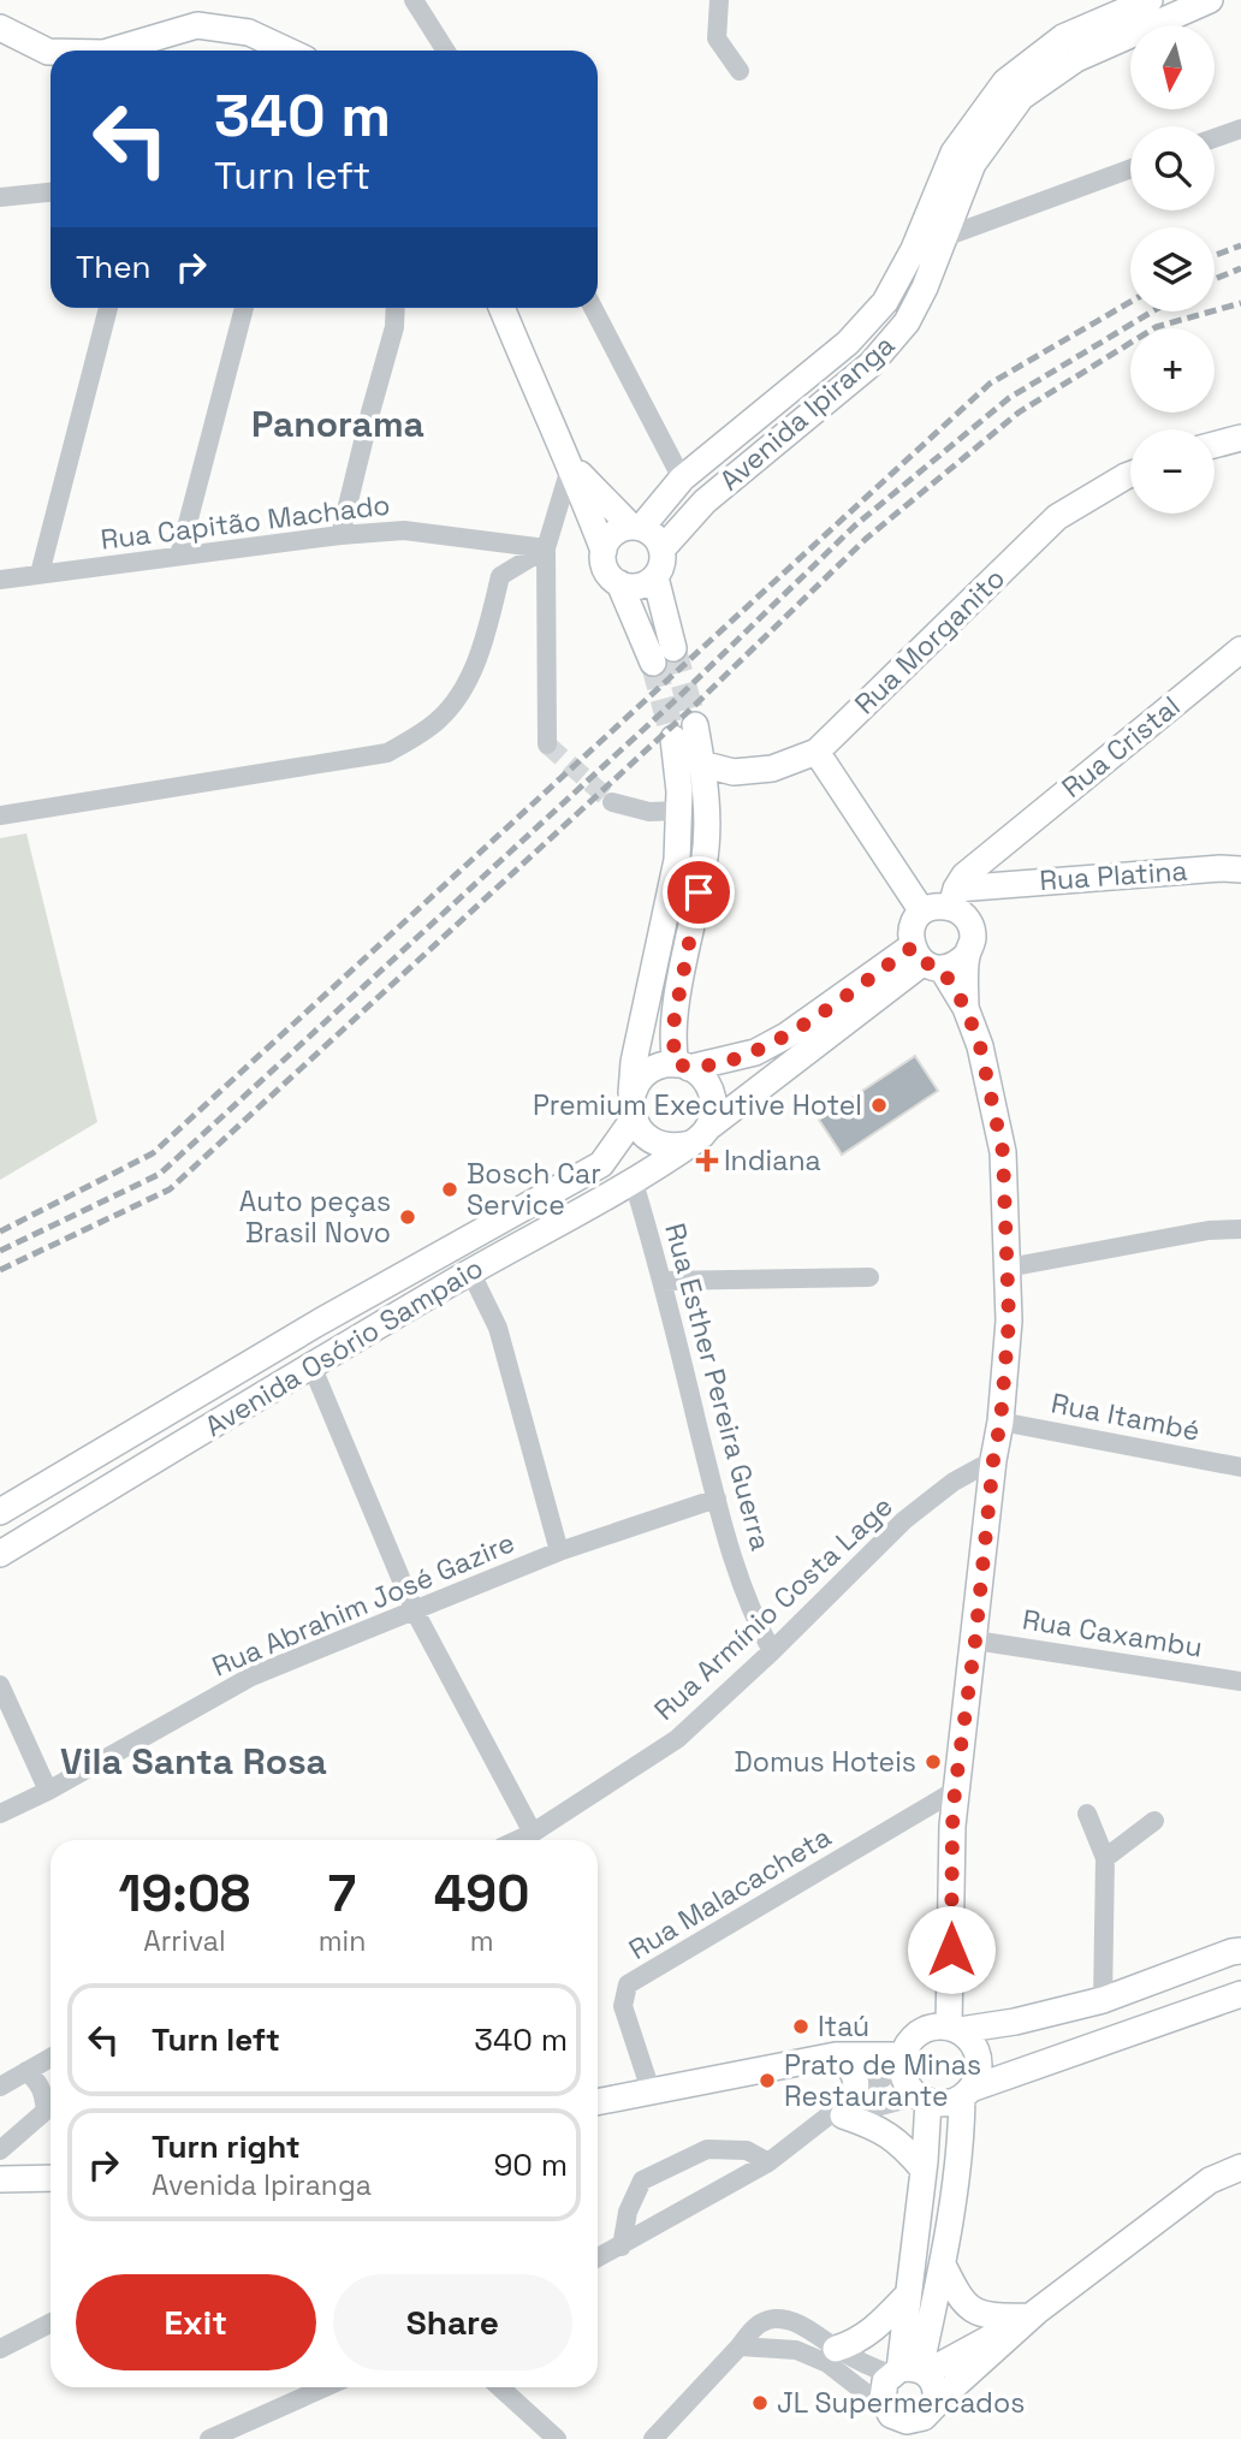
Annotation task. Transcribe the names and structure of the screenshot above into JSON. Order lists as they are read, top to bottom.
{
  "streets": {
    "street": [
      "Avenida Ipiranga",
      "Rua Capitão Machado",
      "Rua Morganito",
      "Rua Cristal",
      "Rua Platina",
      "Avenida Osório Sampaio",
      "Rua Esther Pereira Guerra",
      "Rua Itambé",
      "Rua Abrahim José Gazire",
      "Rua Armínio Costa Lage",
      "Rua Caxambu",
      "Rua Malacacheta"
    ]
  },
  "crossings": [
    ["Rua Cristal", "Rua Platina"],
    ["Avenida Osório Sampaio", "Rua Esther Pereira Guerra"],
    ["Rua Esther Pereira Guerra", "Rua Abrahim José Gazire"],
    ["Rua Esther Pereira Guerra", "Rua Armínio Costa Lage"]
  ],
  "districts": ["Panorama", "Vila Santa Rosa"],
  "places": {
    "other": [
      "Premium Executive Hotel",
      "Bosch Car Service",
      "Auto peças Brasil Novo",
      "Domus Hoteis",
      "Itaú",
      "Prato de Minas Restaurante",
      "JL Supermercados"
    ],
    "health": ["Indiana"]
  },
  "north": "bottom",
  "page": {
    "map_buttons": ["+", "−"],
    "turn": ["340 m", "Turn left"],
    "then": "Then",
    "eta": [
      "19:08",
      "Arrival",
      "7",
      "min",
      "490",
      "m"
    ],
    "list": [
      {
        "name": "Turn left",
        "value": "340 m"
      },
      {
        "name": "Turn right",
        "note": "Avenida Ipiranga",
        "value": "90 m"
      }
    ],
    "buttons": ["Exit", "Share"]
  }
}
